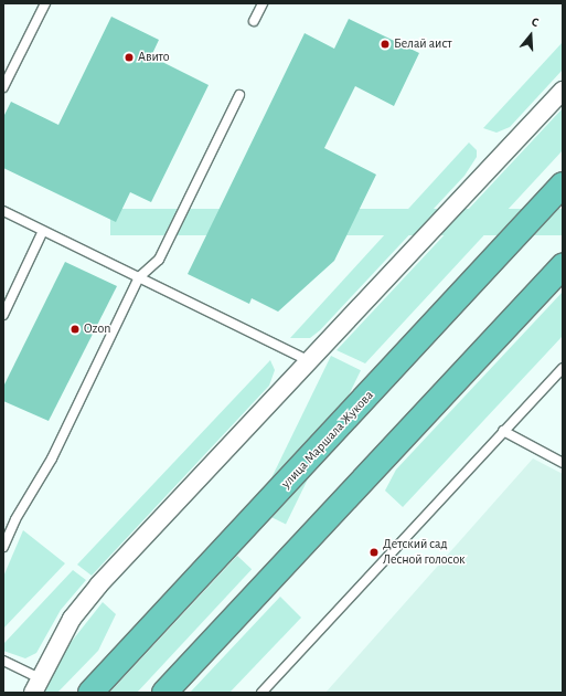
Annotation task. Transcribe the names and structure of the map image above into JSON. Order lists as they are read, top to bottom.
{
  "streets": {
    "main road": ["улица Маршала Жукова"]
  },
  "places": [
    "Белай аист",
    "Авито",
    "Ozon",
    "Детский сад Лесной голосок"
  ],
  "north": "top"
}
